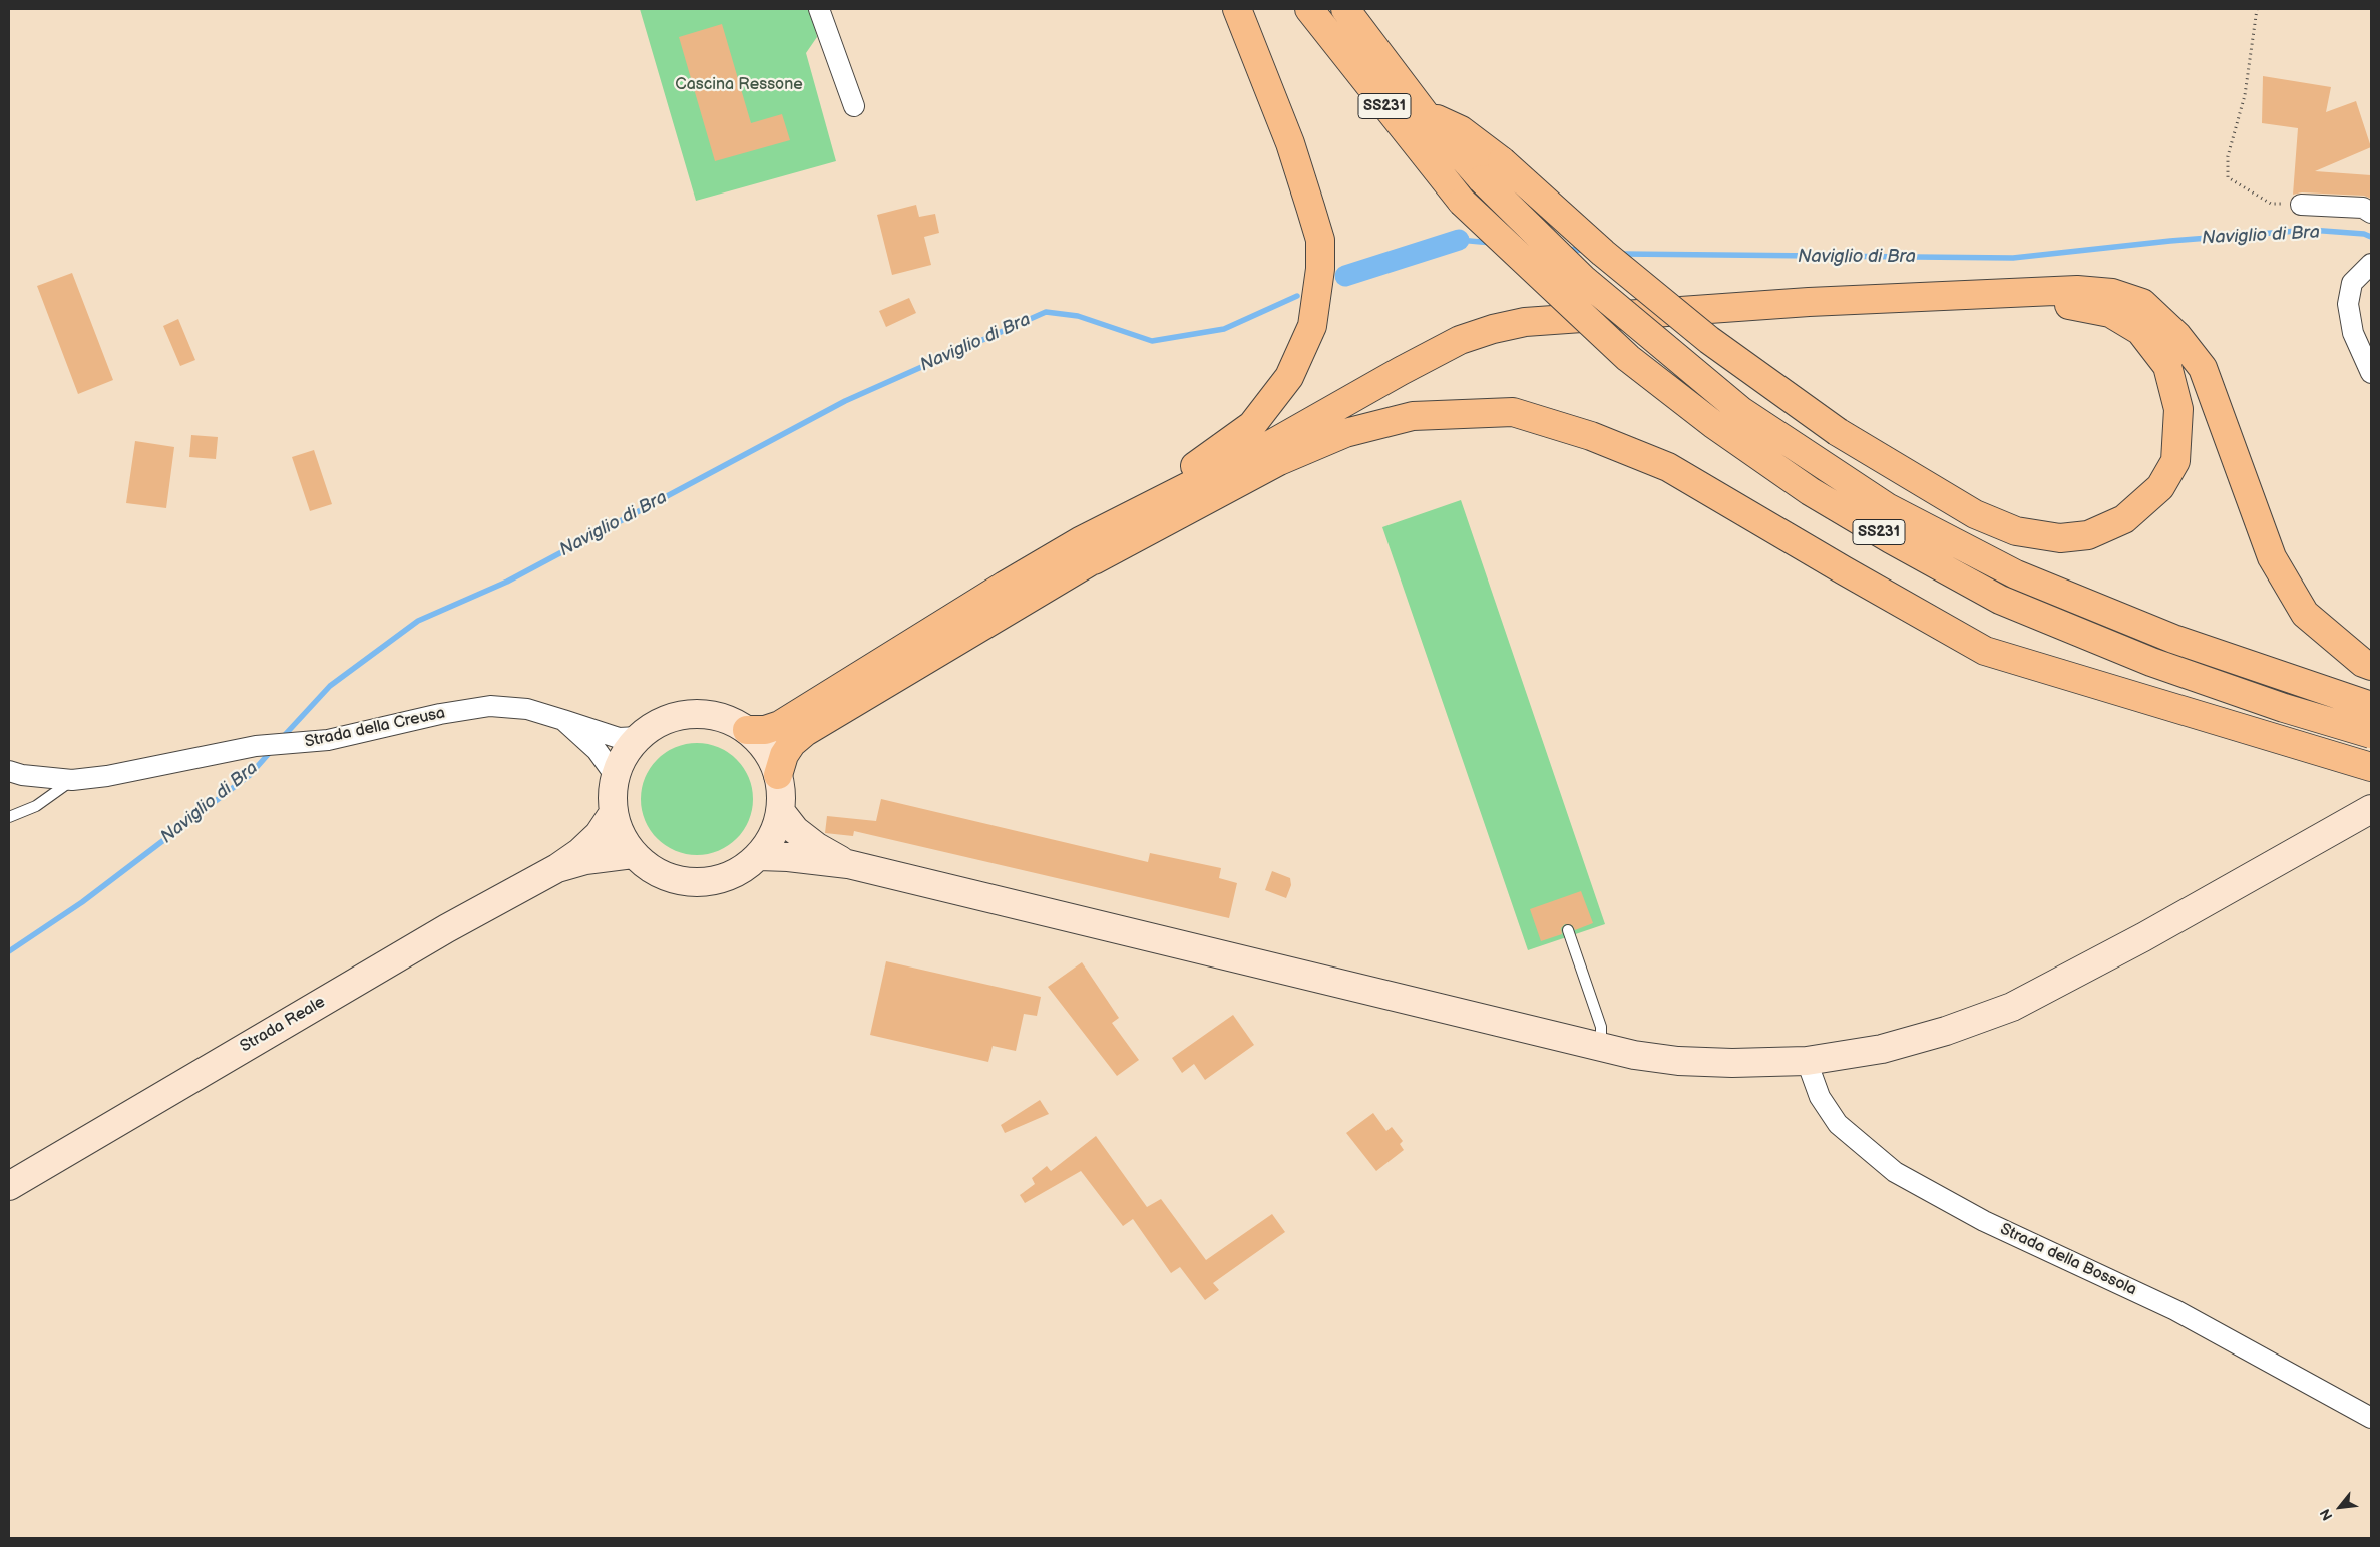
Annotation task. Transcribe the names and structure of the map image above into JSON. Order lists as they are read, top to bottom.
{
  "streets": {
    "highway": ["SS231"],
    "main road": ["Strada Reale"],
    "street": ["Strada della Creusa", "Strada della Bossola"]
  },
  "crossings": [
    ["Strada della Creusa", "Strada Reale"]
  ],
  "water": ["Naviglio di Bra"],
  "parks": ["Cascina Ressone"],
  "north": "bottom left"
}
